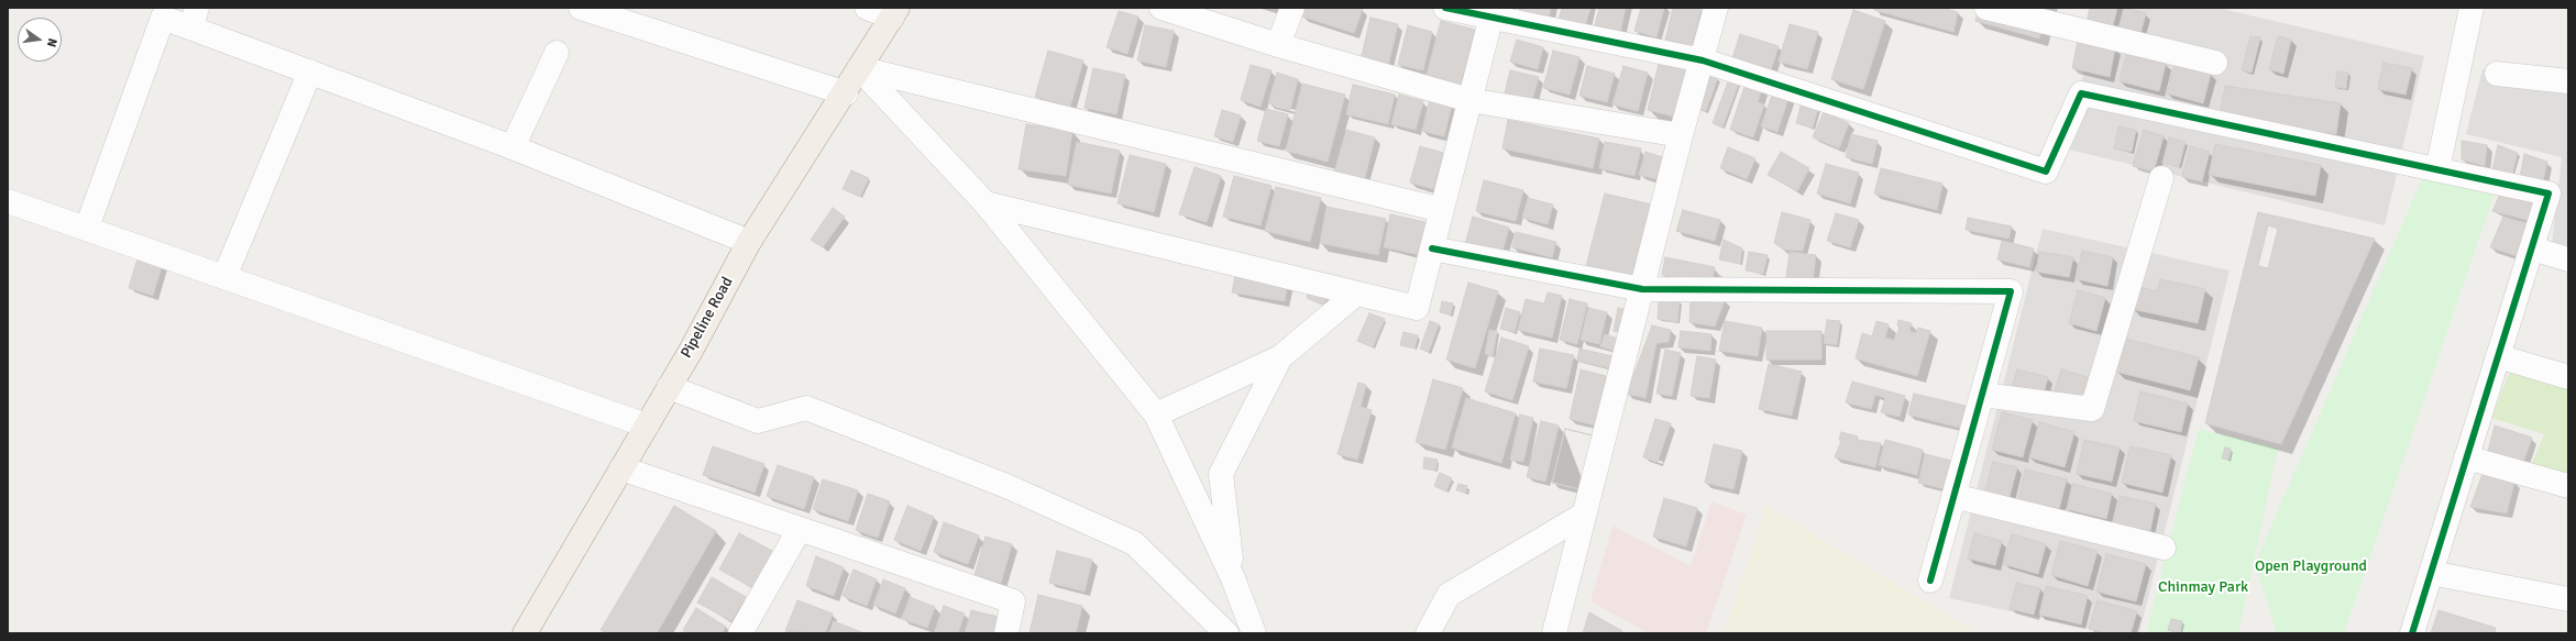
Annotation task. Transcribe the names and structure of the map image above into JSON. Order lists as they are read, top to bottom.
{
  "streets": {
    "main road": ["Pipeline Road"]
  },
  "parks": ["Open Playground", "Chinmay Park"],
  "north": "right"
}
